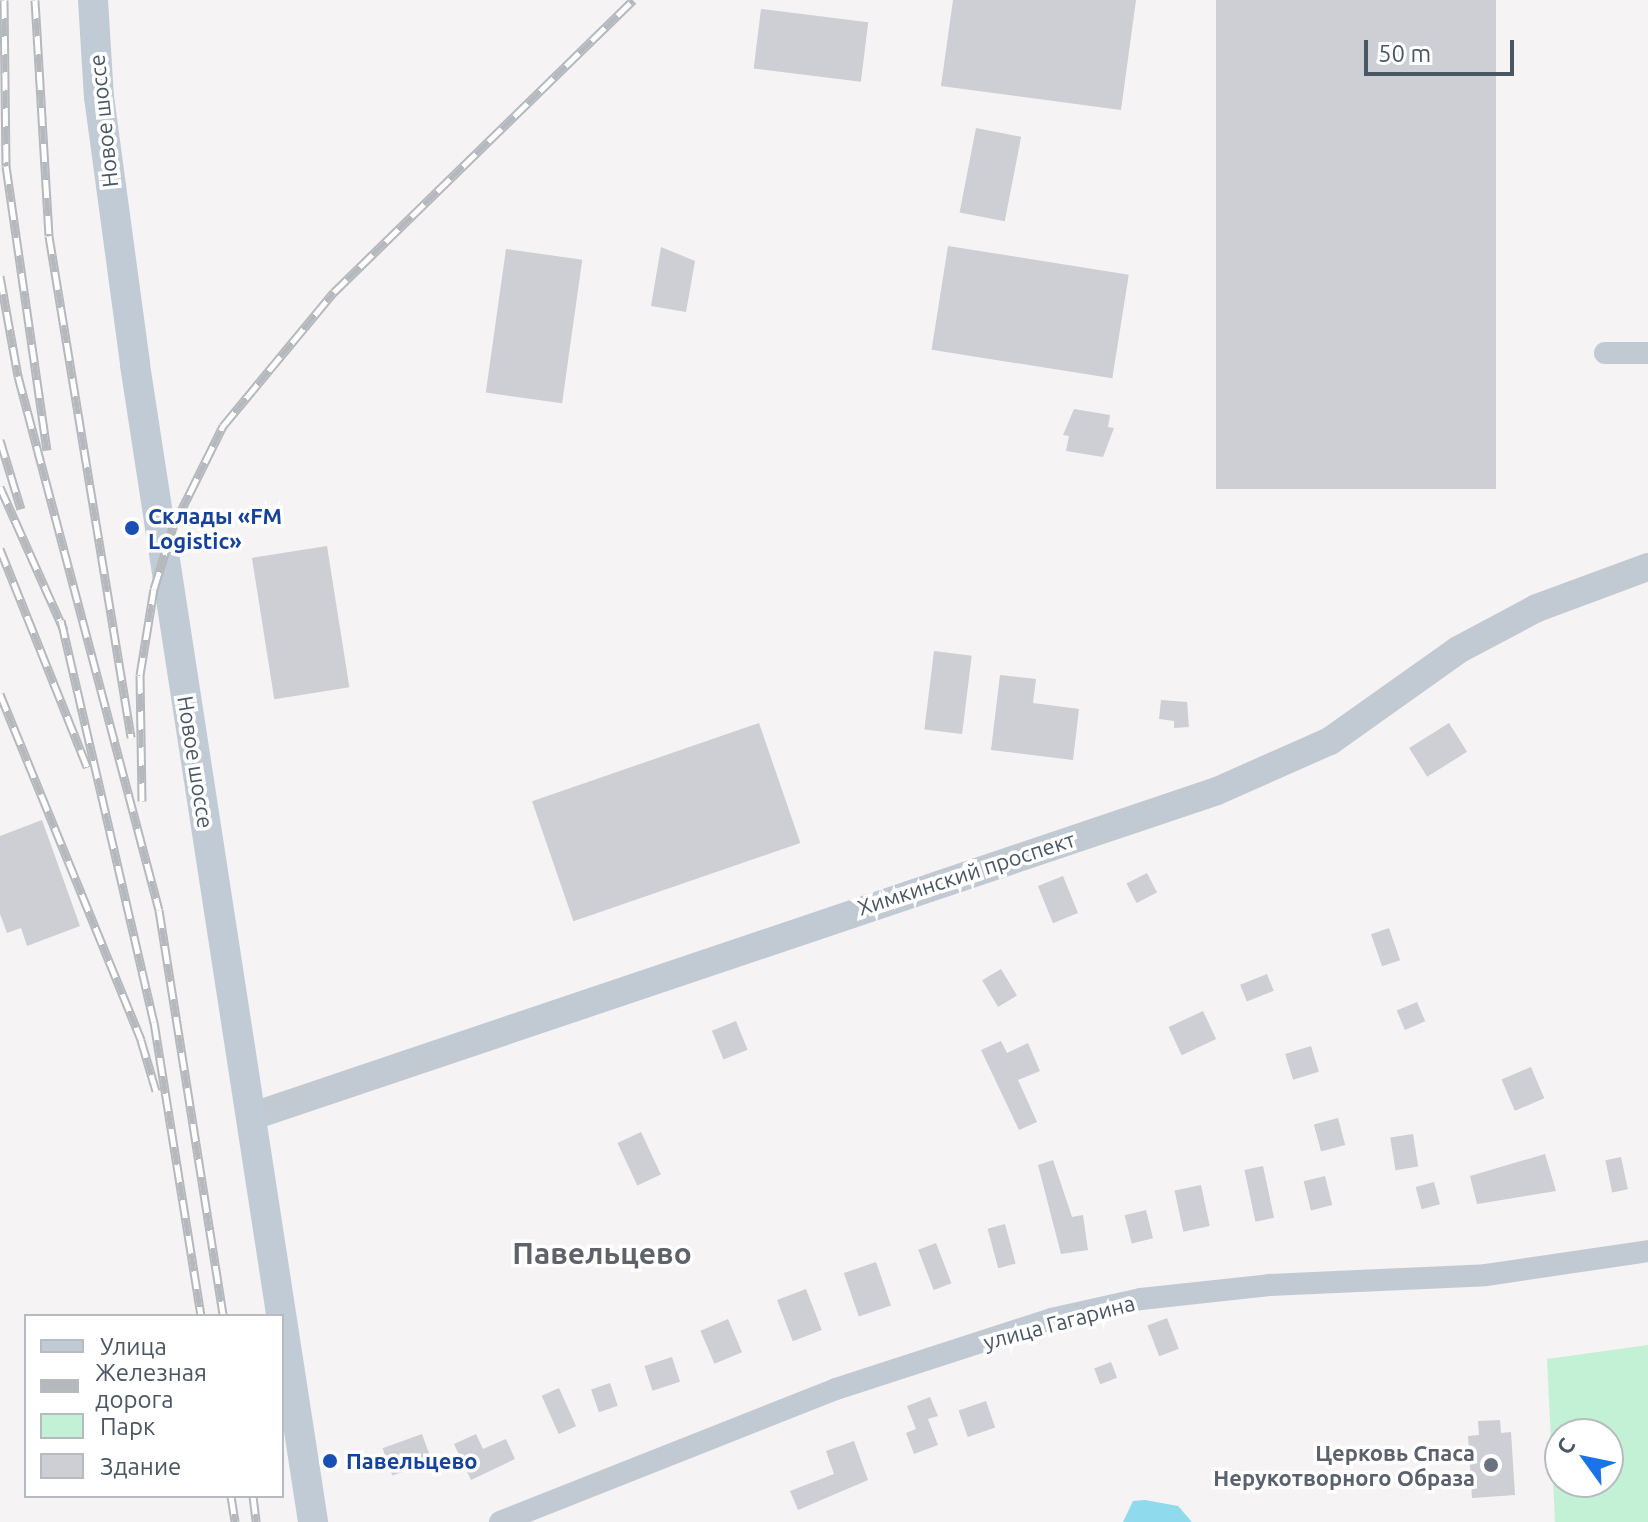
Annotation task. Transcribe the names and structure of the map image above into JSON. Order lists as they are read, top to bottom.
{
  "streets": {
    "main road": ["Новое шоссе"],
    "street": ["Химкинский проспект", "улица Гагарина"]
  },
  "crossings": [
    ["Новое шоссе", "Химкинский проспект"]
  ],
  "districts": ["Павельцево"],
  "places": ["Склады «FM Logistic»", "Павельцево", "Церковь Спаса Нерукотворного Образа"],
  "legend": [
    "Улица",
    "Железная дорога",
    "Парк",
    "Здание"
  ],
  "scale_bar": "50 m",
  "north": "top left"
}
